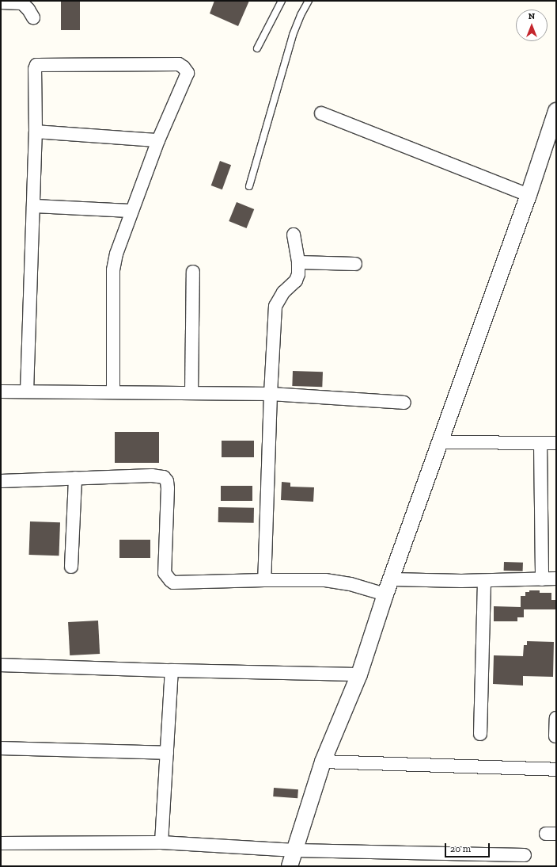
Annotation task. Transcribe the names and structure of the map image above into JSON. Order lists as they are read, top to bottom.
{
  "scale_bar": "20 m",
  "north": "top"
}
